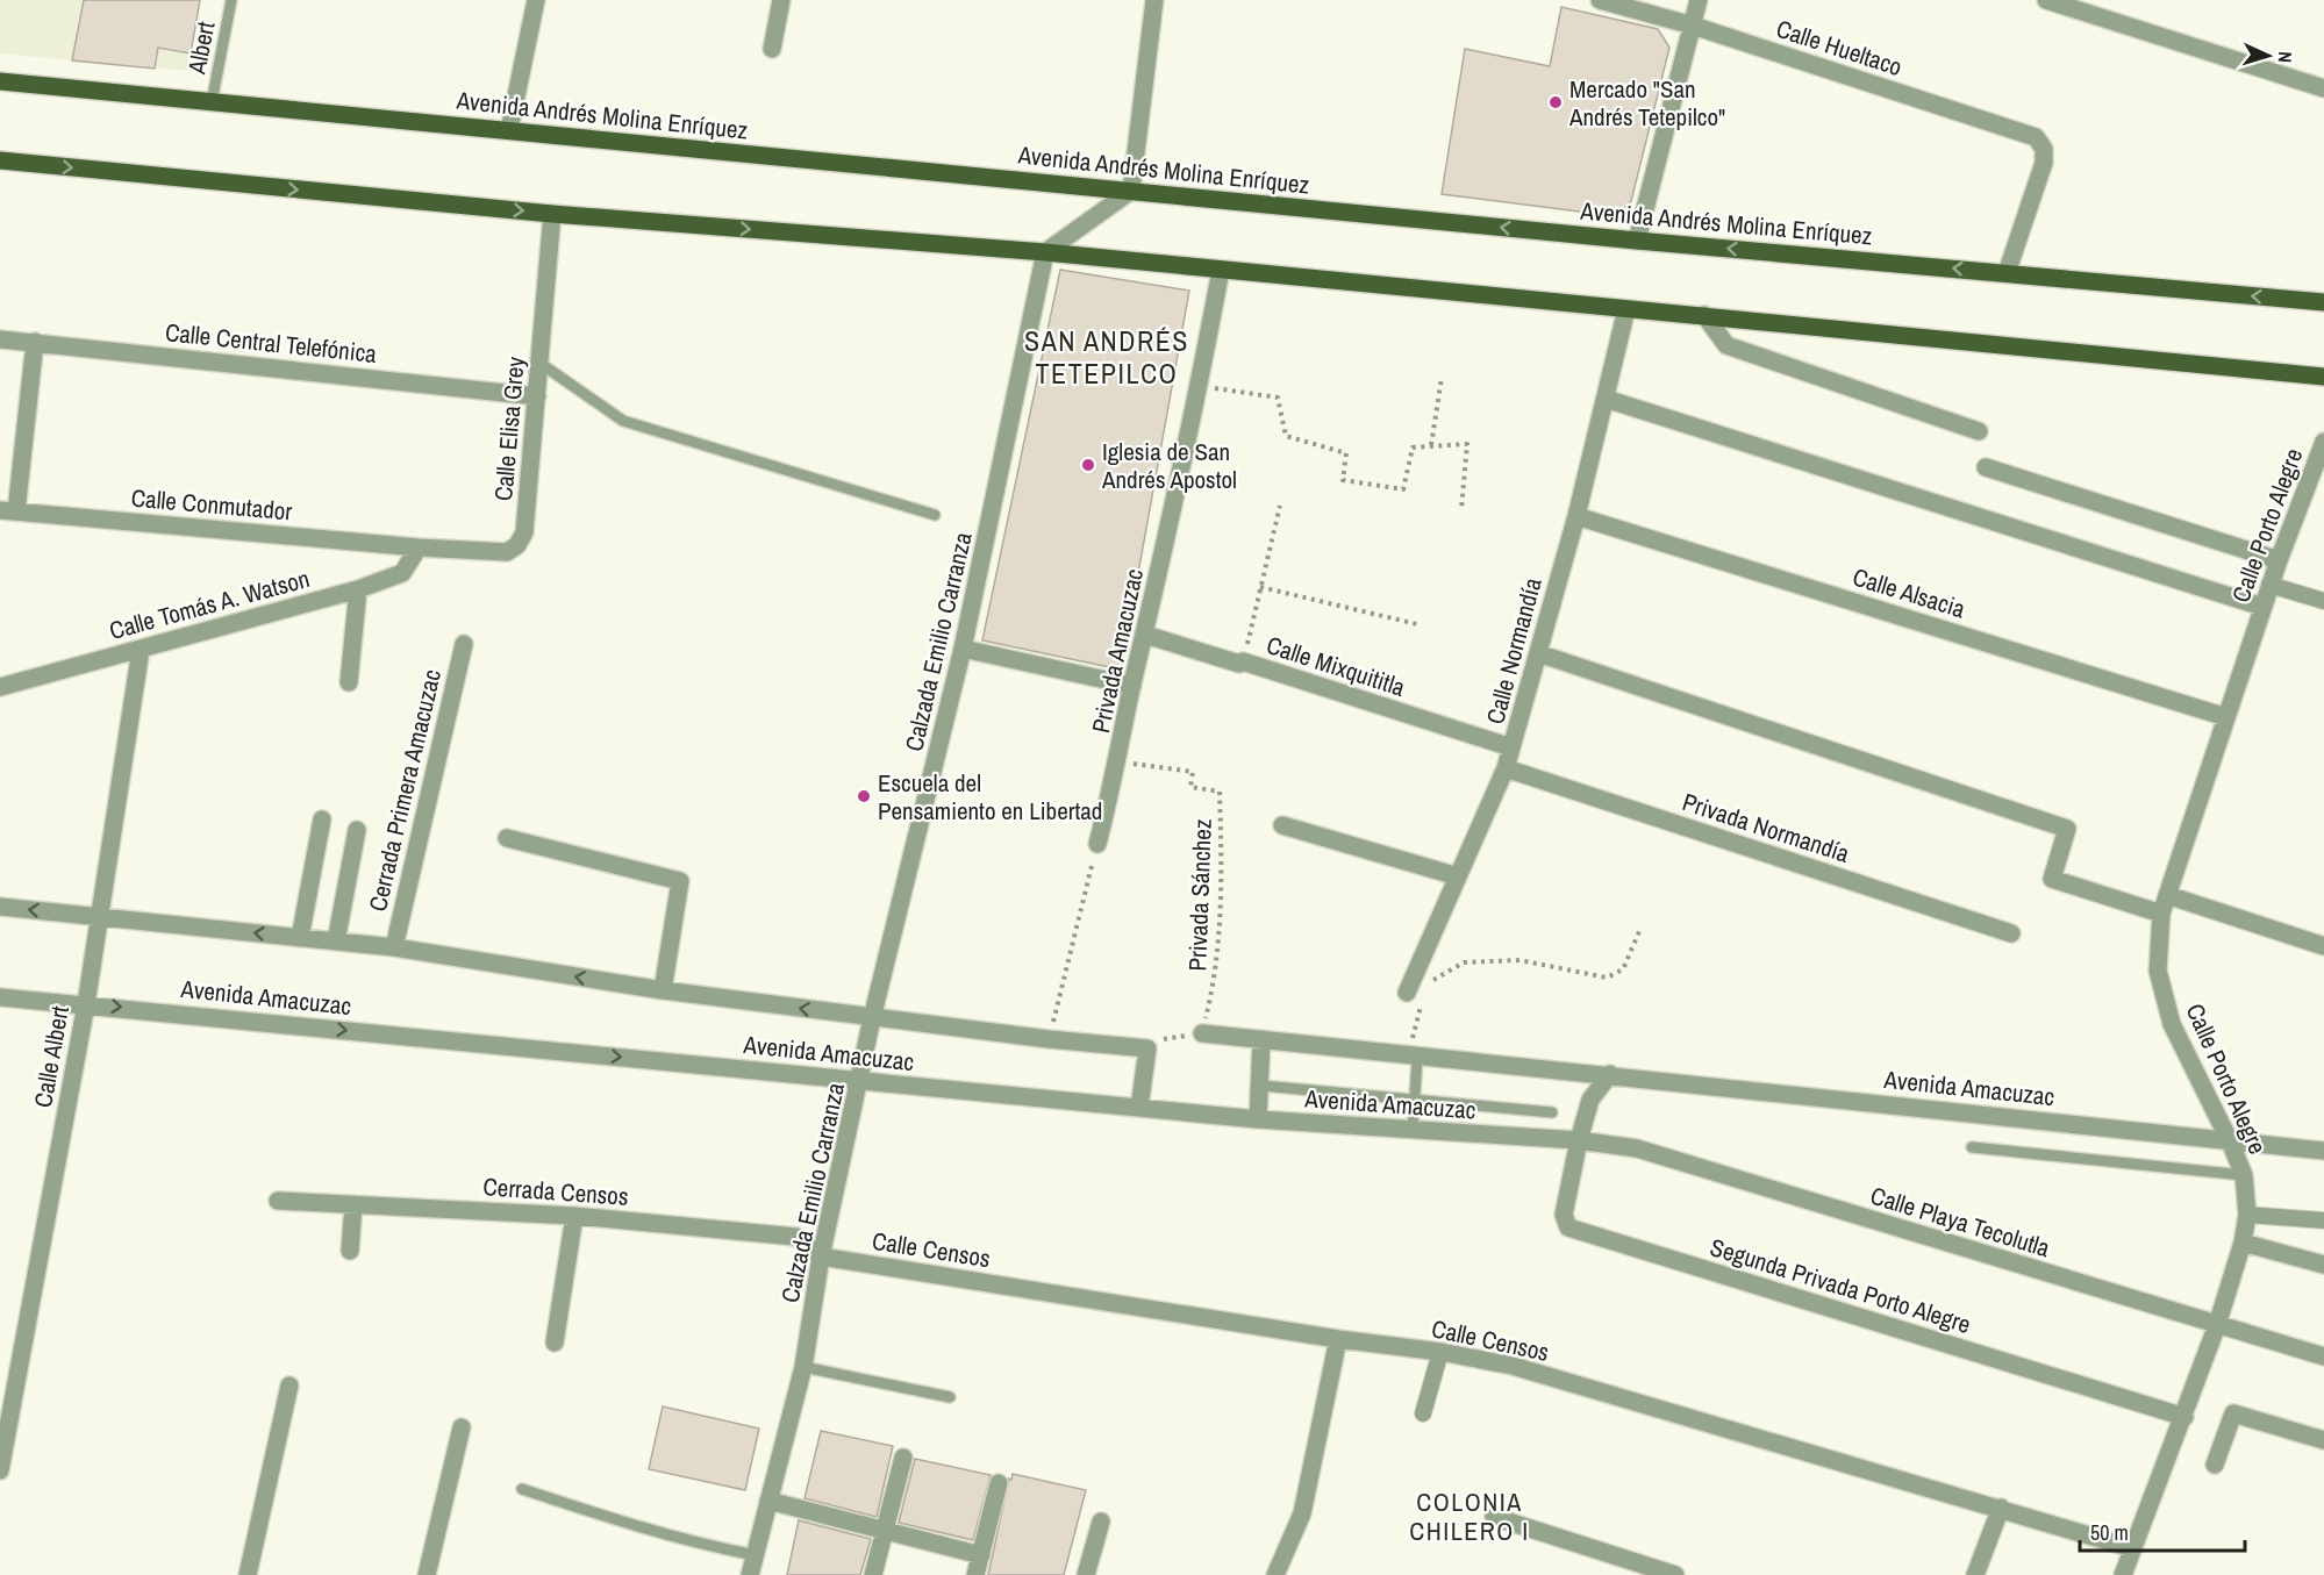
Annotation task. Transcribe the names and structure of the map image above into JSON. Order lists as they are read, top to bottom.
{
  "streets": {
    "main road": ["Avenida Andrés Molina Enríquez"],
    "street": [
      "Calle Hueltaco",
      "Calle Central Telefónica",
      "Calle Elisa Grey",
      "Calle Conmutador",
      "Calle Porto Alegre",
      "Calle Alsacia",
      "Calle Tomás A. Watson",
      "Calzada Emilio Carranza",
      "Privada Amacuzac",
      "Calle Normandía",
      "Calle Mixquititla",
      "Cerrada Primera Amacuzac",
      "Privada Normandía",
      "Avenida Amacuzac",
      "Calle Albert",
      "Cerrada Censos",
      "Calle Playa Tecolutla",
      "Calle Censos",
      "Segunda Privada Porto Alegre"
    ],
    "lane": ["Albert"],
    "path": ["Privada Sánchez"]
  },
  "crossings": [
    ["Albert", "Avenida Andrés Molina Enríquez"],
    ["Calle Hueltaco", "Avenida Andrés Molina Enríquez"],
    ["Calle Central Telefónica", "Calle Elisa Grey"],
    ["Calle Elisa Grey", "Calle Conmutador"],
    ["Calle Elisa Grey", "Calle Tomás A. Watson"],
    ["Calle Conmutador", "Calle Tomás A. Watson"],
    ["Calle Porto Alegre", "Calle Alsacia"],
    ["Calle Porto Alegre", "Avenida Amacuzac"],
    ["Calle Porto Alegre", "Calle Playa Tecolutla"],
    ["Calle Porto Alegre", "Calle Censos"],
    ["Calle Porto Alegre", "Segunda Privada Porto Alegre"],
    ["Calle Alsacia", "Calle Normandía"],
    ["Calle Tomás A. Watson", "Calle Albert"],
    ["Calzada Emilio Carranza", "Avenida Amacuzac"],
    ["Calzada Emilio Carranza", "Cerrada Censos"],
    ["Calzada Emilio Carranza", "Calle Censos"],
    ["Privada Amacuzac", "Calle Mixquititla"],
    ["Privada Amacuzac", "Privada Sánchez"],
    ["Calle Normandía", "Calle Mixquititla"],
    ["Calle Normandía", "Privada Normandía"],
    ["Cerrada Primera Amacuzac", "Avenida Amacuzac"],
    ["Privada Sánchez", "Avenida Amacuzac"],
    ["Avenida Amacuzac", "Calle Albert"],
    ["Avenida Amacuzac", "Calle Playa Tecolutla"],
    ["Avenida Amacuzac", "Segunda Privada Porto Alegre"],
    ["Cerrada Censos", "Calle Censos"],
    ["Calle Playa Tecolutla", "Segunda Privada Porto Alegre"]
  ],
  "districts": ["SAN ANDRÉS TETEPILCO", "COLONIA CHILERO I"],
  "places": ["Mercado \"San Andrés Tetepilco\"", "Iglesia de San Andrés Apostol", "Escuela del Pensamiento en Libertad"],
  "scale_bar": "50 m",
  "north": "right"
}
